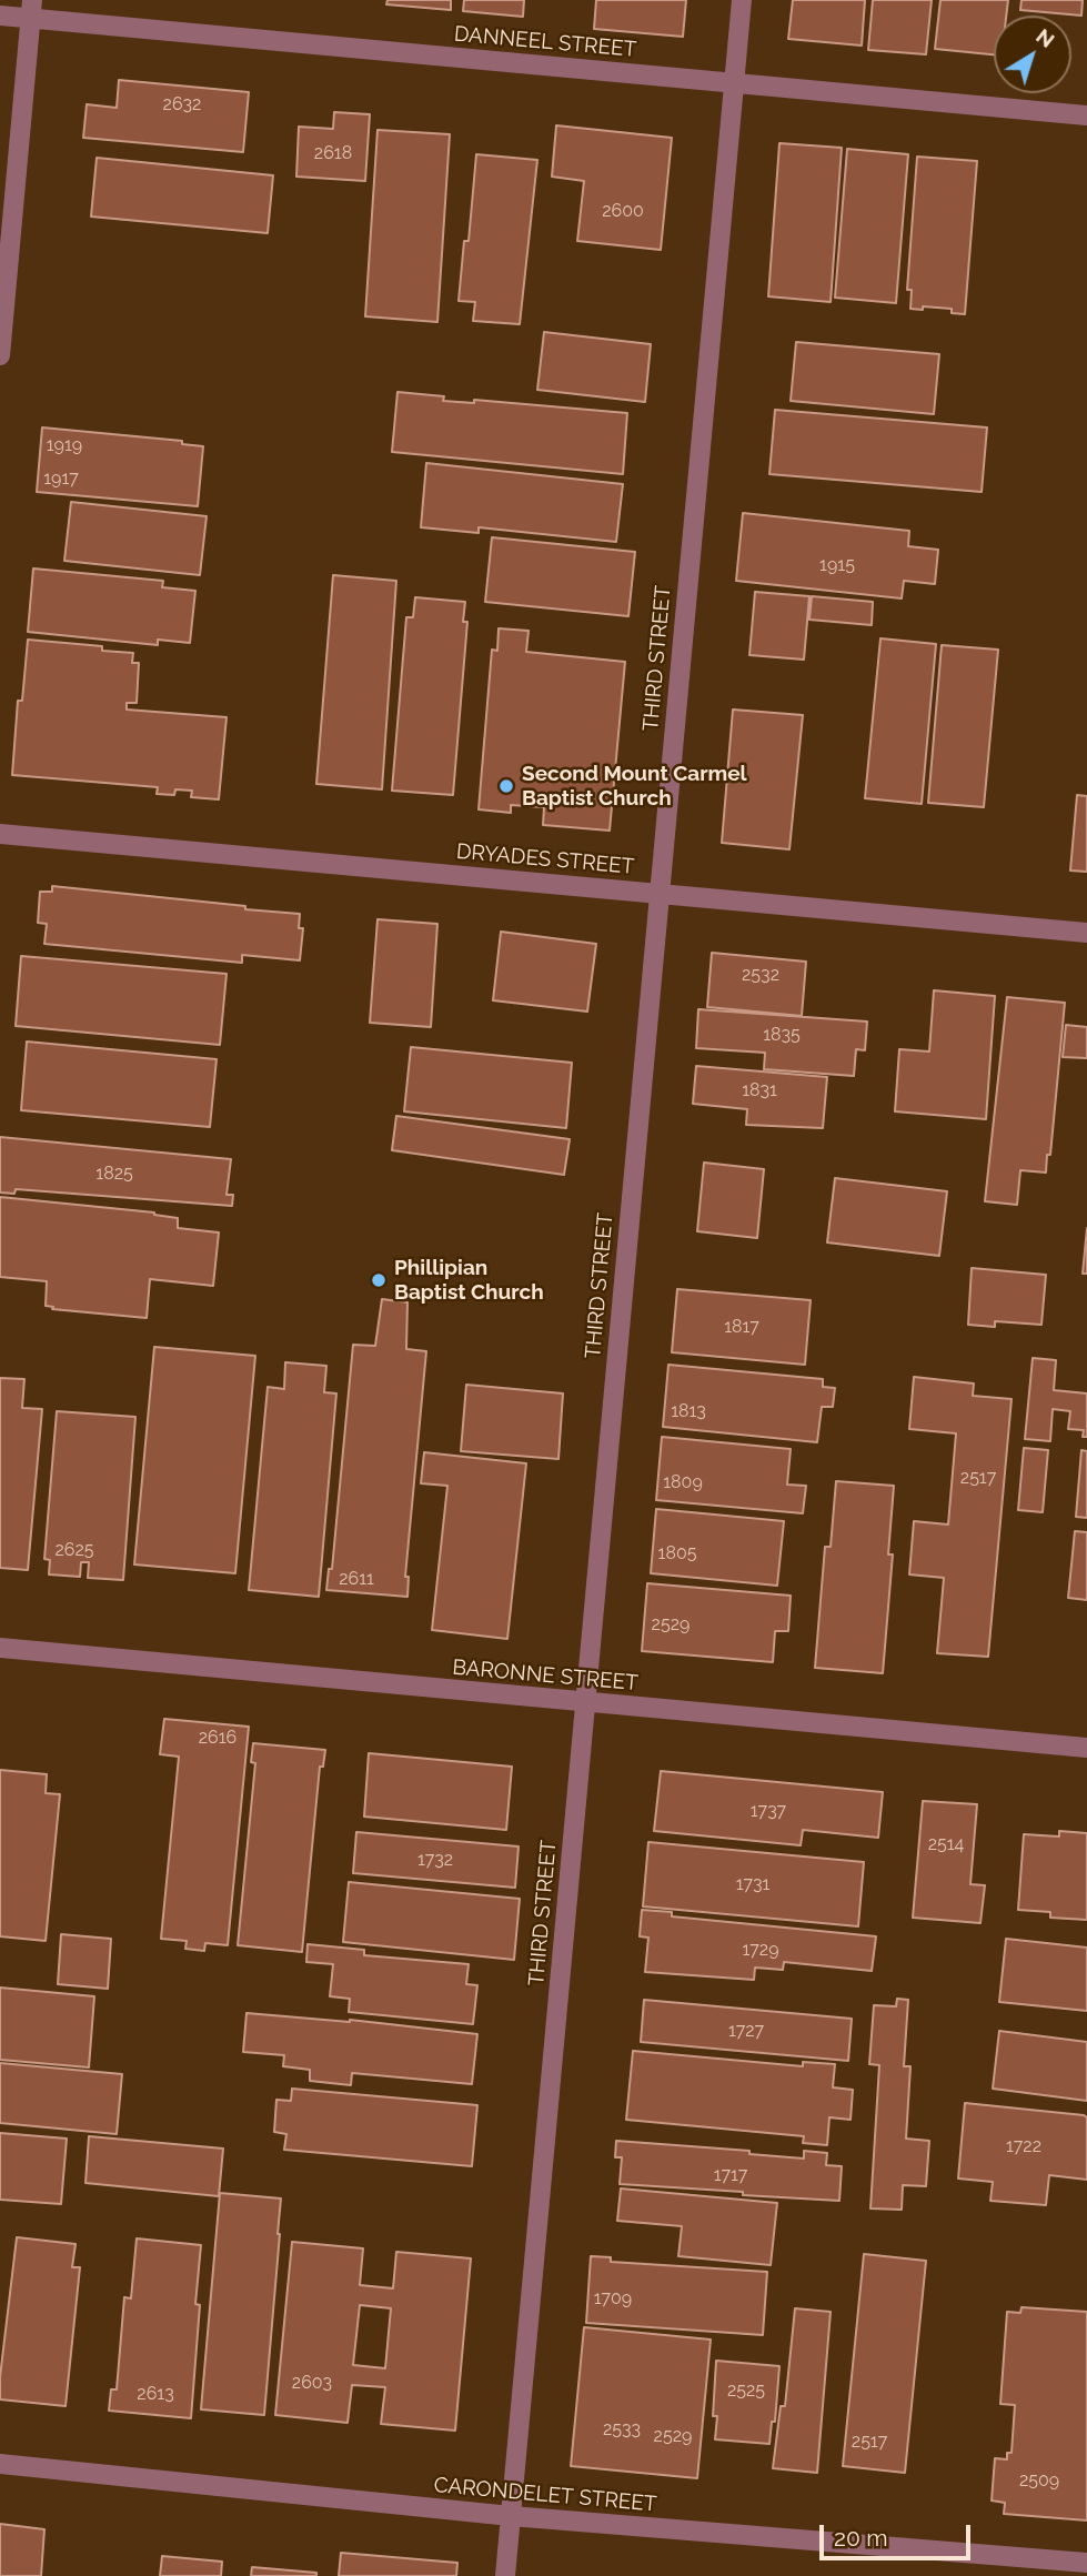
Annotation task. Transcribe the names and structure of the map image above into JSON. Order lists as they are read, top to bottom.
{
  "streets": {
    "street": [
      "DANNEEL STREET",
      "THIRD STREET",
      "DRYADES STREET",
      "BARONNE STREET",
      "CARONDELET STREET"
    ]
  },
  "crossings": [
    ["DANNEEL STREET", "THIRD STREET"],
    ["THIRD STREET", "DRYADES STREET"],
    ["THIRD STREET", "BARONNE STREET"],
    ["THIRD STREET", "CARONDELET STREET"]
  ],
  "places": ["Second Mount Carmel Baptist Church", "Phillipian Baptist Church"],
  "house_numbers": [
    "2632",
    "2618",
    "2600",
    "1919",
    "1917",
    "1915",
    "2532",
    "1835",
    "1831",
    "1825",
    "1817",
    "1813",
    "2517",
    "1809",
    "2625",
    "1805",
    "2611",
    "2529",
    "2616",
    "1737",
    "2514",
    "1732",
    "1731",
    "1729",
    "1727",
    "1722",
    "1717",
    "1709",
    "2603",
    "2525",
    "2613",
    "2533",
    "2529",
    "2517",
    "2509"
  ],
  "scale_bar": "20 m",
  "north": "top right"
}
